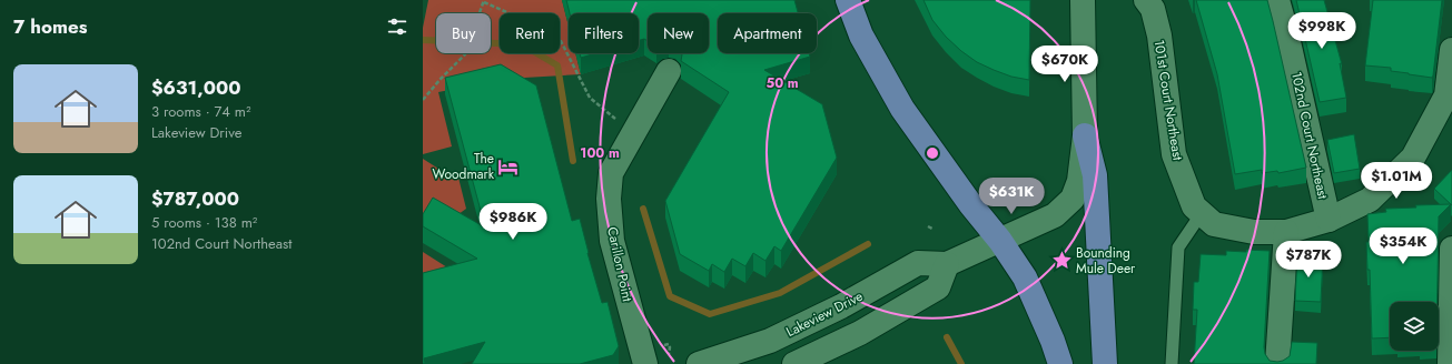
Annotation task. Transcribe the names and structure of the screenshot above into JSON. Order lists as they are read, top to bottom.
{
  "streets": {
    "street": [
      "101st Court Northeast",
      "102nd Court Northeast",
      "Carillon Point",
      "Lakeview Drive"
    ]
  },
  "crossings": [
    ["101st Court Northeast", "102nd Court Northeast"]
  ],
  "places": {
    "hotel": ["The Woodmark"],
    "place": ["Bounding Mule Deer"]
  },
  "page": {
    "heading": "7 homes",
    "price": [
      "$998K",
      "$670K",
      "$1.01M",
      "$631K",
      "$986K",
      "$354K",
      "$787K"
    ],
    "chip": [
      "Buy",
      "Rent",
      "Filters",
      "New",
      "Apartment"
    ],
    "list": [
      {
        "name": "$631,000",
        "note": "3 rooms · 74 m² · Lakeview Drive"
      },
      {
        "name": "$787,000",
        "note": "5 rooms · 138 m² · 102nd Court Northeast"
      }
    ]
  },
  "rings": ["50 m", "100 m"]
}
